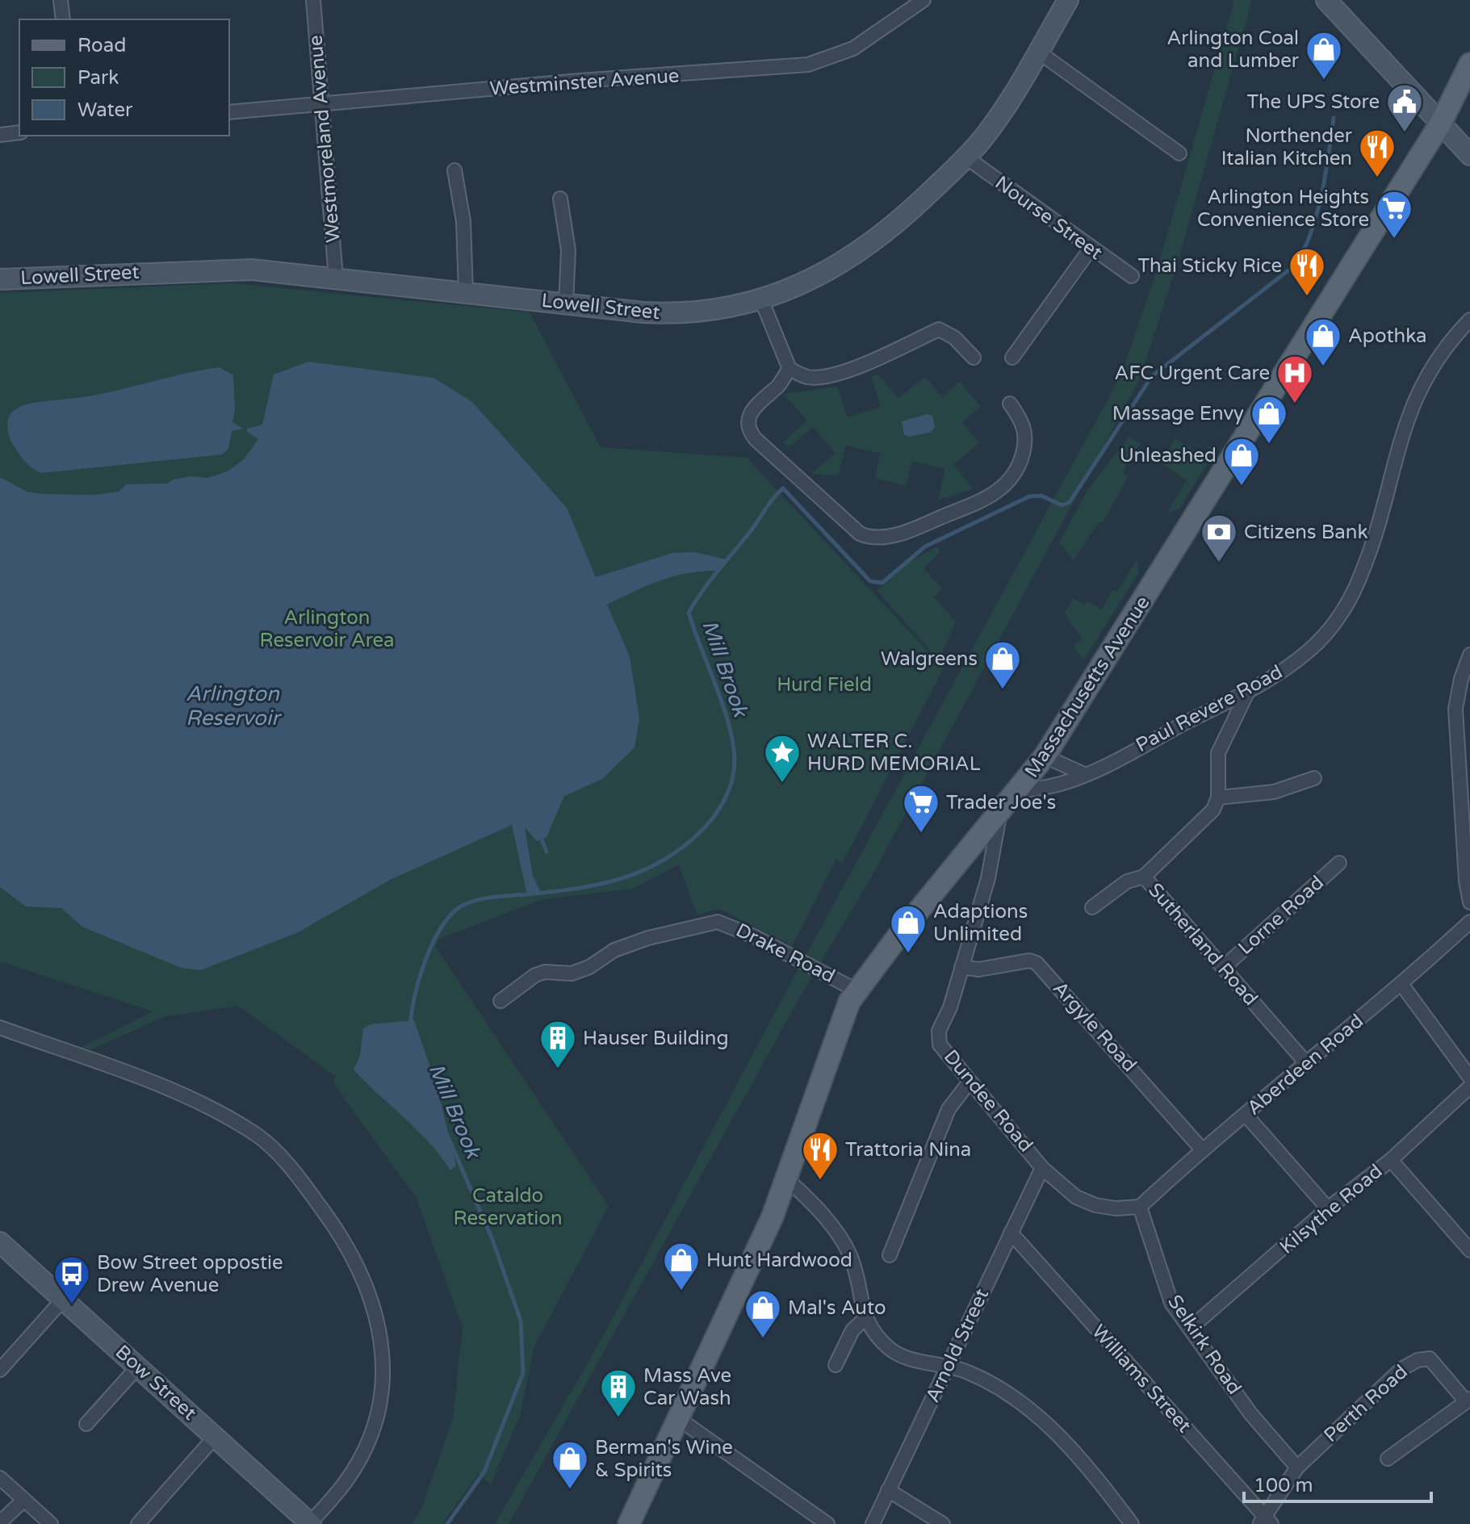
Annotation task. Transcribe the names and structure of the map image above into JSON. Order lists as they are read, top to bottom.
{
  "streets": {
    "main road": ["Lowell Street", "Massachusetts Avenue", "Bow Street"],
    "street": [
      "Westminster Avenue",
      "Westmoreland Avenue",
      "Nourse Street",
      "Paul Revere Road",
      "Lorne Road",
      "Sutherland Road",
      "Drake Road",
      "Argyle Road",
      "Aberdeen Road",
      "Dundee Road",
      "Kilsythe Road",
      "Selkirk Road",
      "Arnold Street",
      "Williams Street",
      "Perth Road"
    ]
  },
  "crossings": [
    ["Westminster Avenue", "Westmoreland Avenue"],
    ["Westmoreland Avenue", "Lowell Street"],
    ["Nourse Street", "Lowell Street"],
    ["Massachusetts Avenue", "Paul Revere Road"],
    ["Massachusetts Avenue", "Drake Road"],
    ["Massachusetts Avenue", "Dundee Road"],
    ["Lorne Road", "Sutherland Road"],
    ["Sutherland Road", "Aberdeen Road"],
    ["Argyle Road", "Aberdeen Road"],
    ["Argyle Road", "Dundee Road"],
    ["Aberdeen Road", "Dundee Road"],
    ["Aberdeen Road", "Selkirk Road"],
    ["Dundee Road", "Selkirk Road"],
    ["Dundee Road", "Arnold Street"],
    ["Kilsythe Road", "Selkirk Road"],
    ["Selkirk Road", "Perth Road"],
    ["Arnold Street", "Williams Street"],
    ["Williams Street", "Perth Road"]
  ],
  "water": ["Mill Brook", "Arlington Reservoir"],
  "parks": ["Arlington Reservoir Area", "Hurd Field", "Cataldo Reservation"],
  "places": {
    "shop": [
      "Arlington Coal and Lumber",
      "Apothka",
      "Massage Envy",
      "Unleashed",
      "Walgreens",
      "Adaptions Unlimited",
      "Hunt Hardwood",
      "Mal's Auto",
      "Berman's Wine & Spirits"
    ],
    "public building": ["The UPS Store"],
    "restaurant": ["Northender Italian Kitchen", "Thai Sticky Rice", "Trattoria Nina"],
    "supermarket": ["Arlington Heights Convenience Store", "Trader Joe's"],
    "hospital": ["AFC Urgent Care"],
    "bank": ["Citizens Bank"],
    "place": ["WALTER C. HURD MEMORIAL"],
    "building": ["Hauser Building", "Mass Ave Car Wash"],
    "bus stop": ["Bow Street oppostie Drew Avenue"]
  },
  "legend": ["Road", "Park", "Water"],
  "scale_bar": "100 m"
}
